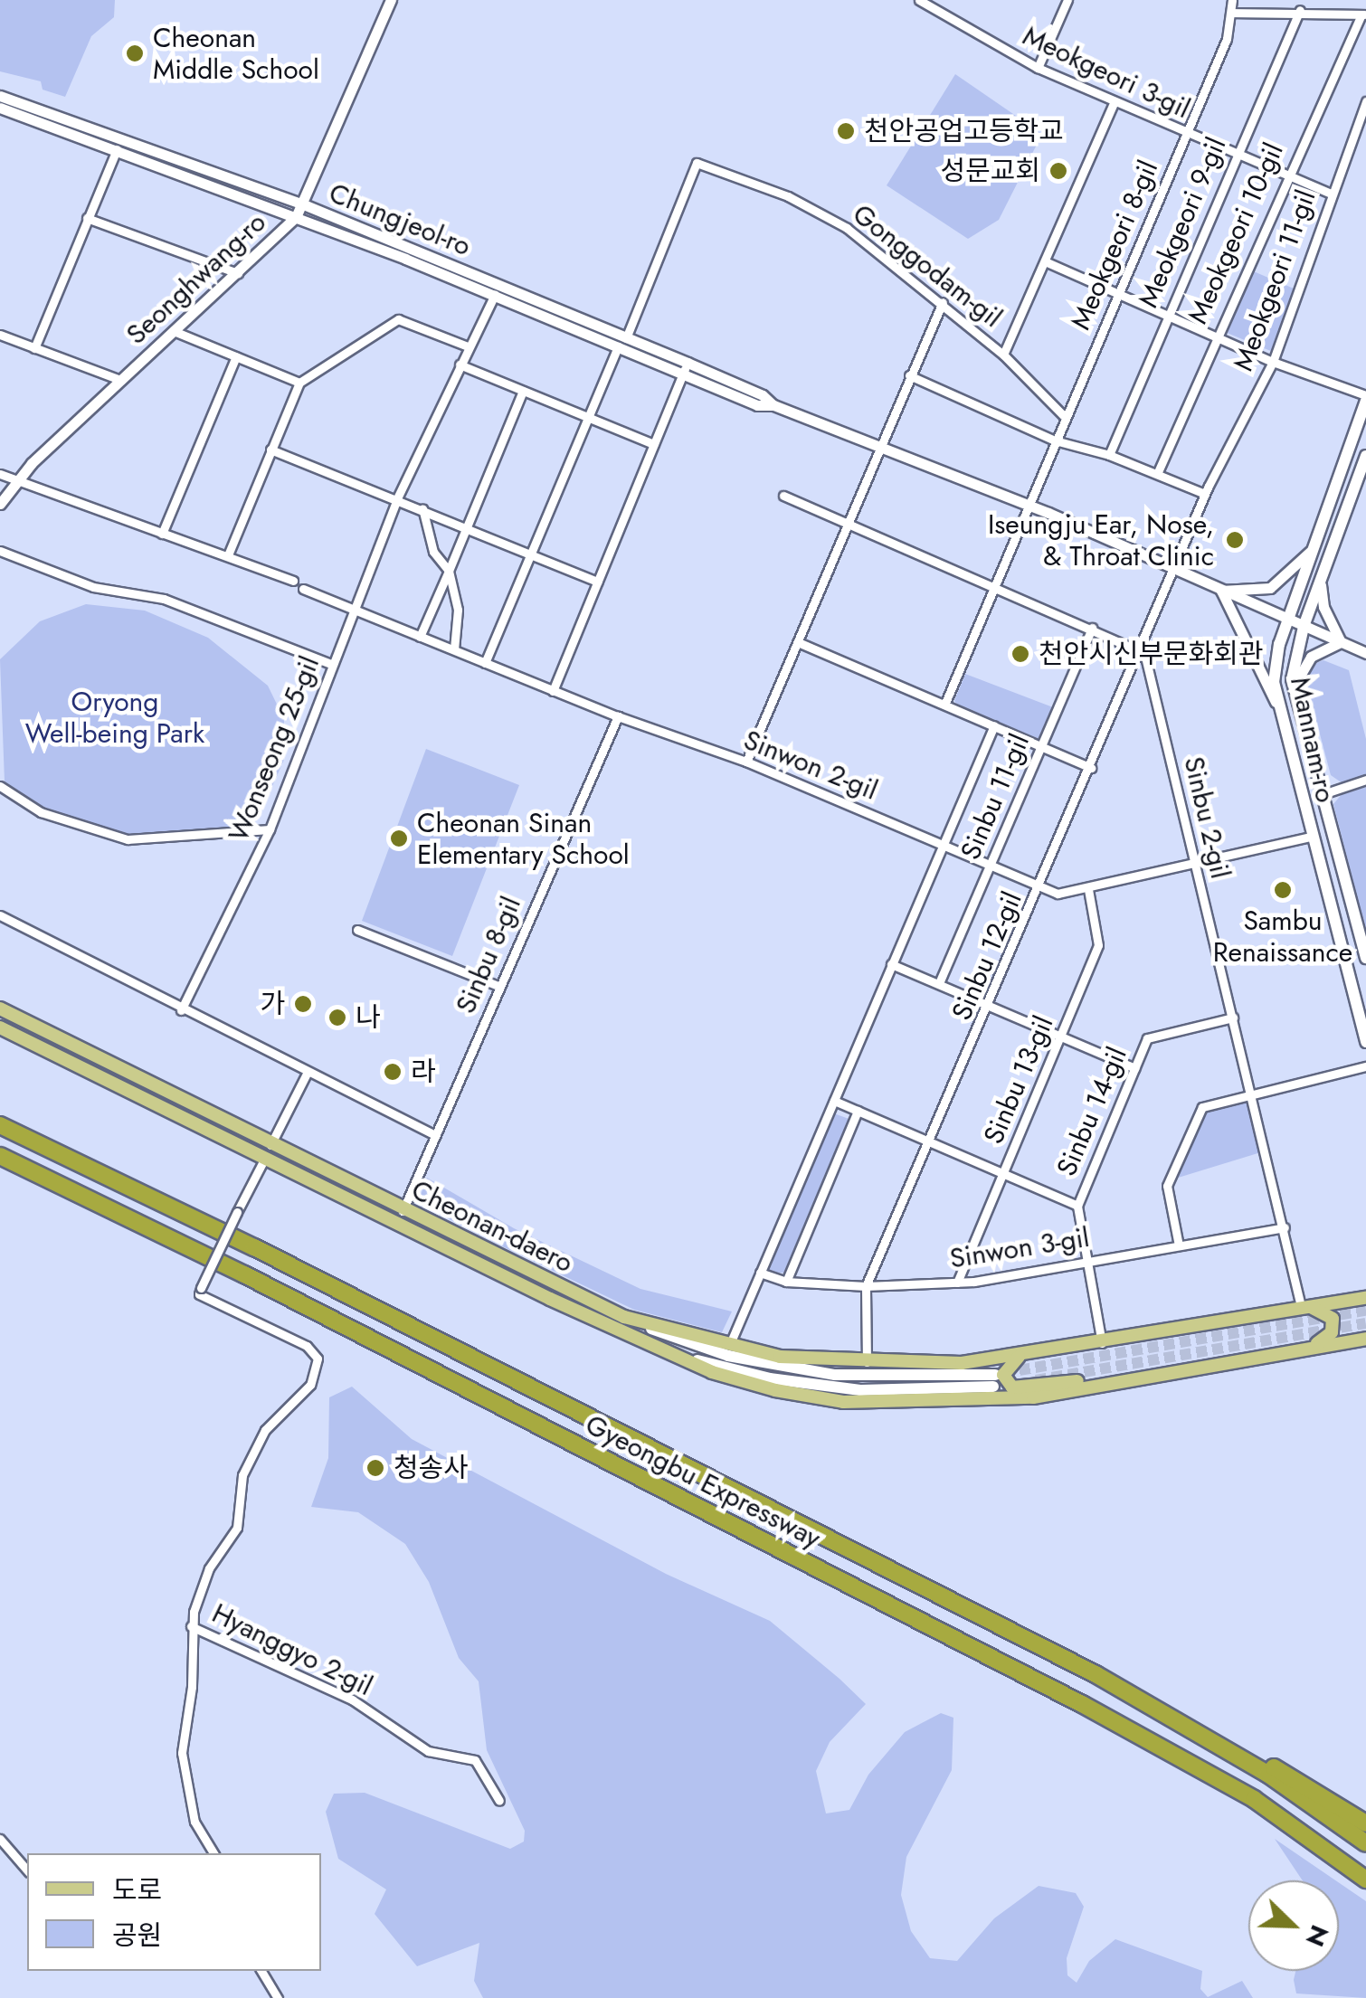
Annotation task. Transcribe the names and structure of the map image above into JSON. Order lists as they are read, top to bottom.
{
  "streets": {
    "highway": ["Gyeongbu Expressway"],
    "main road": ["Mannam-ro", "Cheonan-daero"],
    "street": [
      "Meokgeori 3-gil",
      "Chungjeol-ro",
      "Meokgeori 9-gil",
      "Meokgeori 10-gil",
      "Meokgeori 8-gil",
      "Gonggodam-gil",
      "Seonghwang-ro",
      "Meokgeori 11-gil",
      "Wonseong 25-gil",
      "Sinwon 2-gil",
      "Sinbu 11-gil",
      "Sinbu 2-gil",
      "Sinbu 8-gil",
      "Sinbu 12-gil",
      "Sinbu 13-gil",
      "Sinbu 14-gil",
      "Sinwon 3-gil",
      "Hyanggyo 2-gil"
    ]
  },
  "crossings": [
    ["Meokgeori 3-gil", "Meokgeori 9-gil"],
    ["Meokgeori 3-gil", "Meokgeori 10-gil"],
    ["Meokgeori 3-gil", "Meokgeori 8-gil"],
    ["Meokgeori 3-gil", "Meokgeori 11-gil"],
    ["Chungjeol-ro", "Meokgeori 8-gil"],
    ["Chungjeol-ro", "Gonggodam-gil"],
    ["Chungjeol-ro", "Seonghwang-ro"],
    ["Chungjeol-ro", "Meokgeori 11-gil"],
    ["Chungjeol-ro", "Mannam-ro"],
    ["Chungjeol-ro", "Wonseong 25-gil"],
    ["Chungjeol-ro", "Sinbu 12-gil"],
    ["Meokgeori 8-gil", "Gonggodam-gil"],
    ["Meokgeori 11-gil", "Sinbu 12-gil"],
    ["Mannam-ro", "Sinwon 2-gil"],
    ["Wonseong 25-gil", "Sinwon 2-gil"],
    ["Sinwon 2-gil", "Sinbu 11-gil"],
    ["Sinwon 2-gil", "Sinbu 2-gil"],
    ["Sinwon 2-gil", "Sinbu 8-gil"],
    ["Sinwon 2-gil", "Sinbu 12-gil"],
    ["Sinwon 2-gil", "Sinbu 13-gil"],
    ["Sinbu 2-gil", "Sinbu 12-gil"],
    ["Sinbu 2-gil", "Sinbu 14-gil"],
    ["Sinbu 2-gil", "Sinwon 3-gil"],
    ["Sinbu 8-gil", "Cheonan-daero"],
    ["Sinbu 12-gil", "Sinwon 3-gil"],
    ["Sinbu 13-gil", "Sinwon 3-gil"],
    ["Sinbu 14-gil", "Sinwon 3-gil"]
  ],
  "parks": ["Oryong Well-being Park"],
  "places": [
    "Cheonan Middle School",
    "천안공업고등학교",
    "성문교회",
    "Iseungju Ear, Nose, & Throat Clinic",
    "천안시신부문화회관",
    "Cheonan Sinan Elementary School",
    "Sambu Renaissance",
    "가",
    "나",
    "라",
    "청송사"
  ],
  "legend": ["도로", "공원"],
  "north": "bottom right"
}
